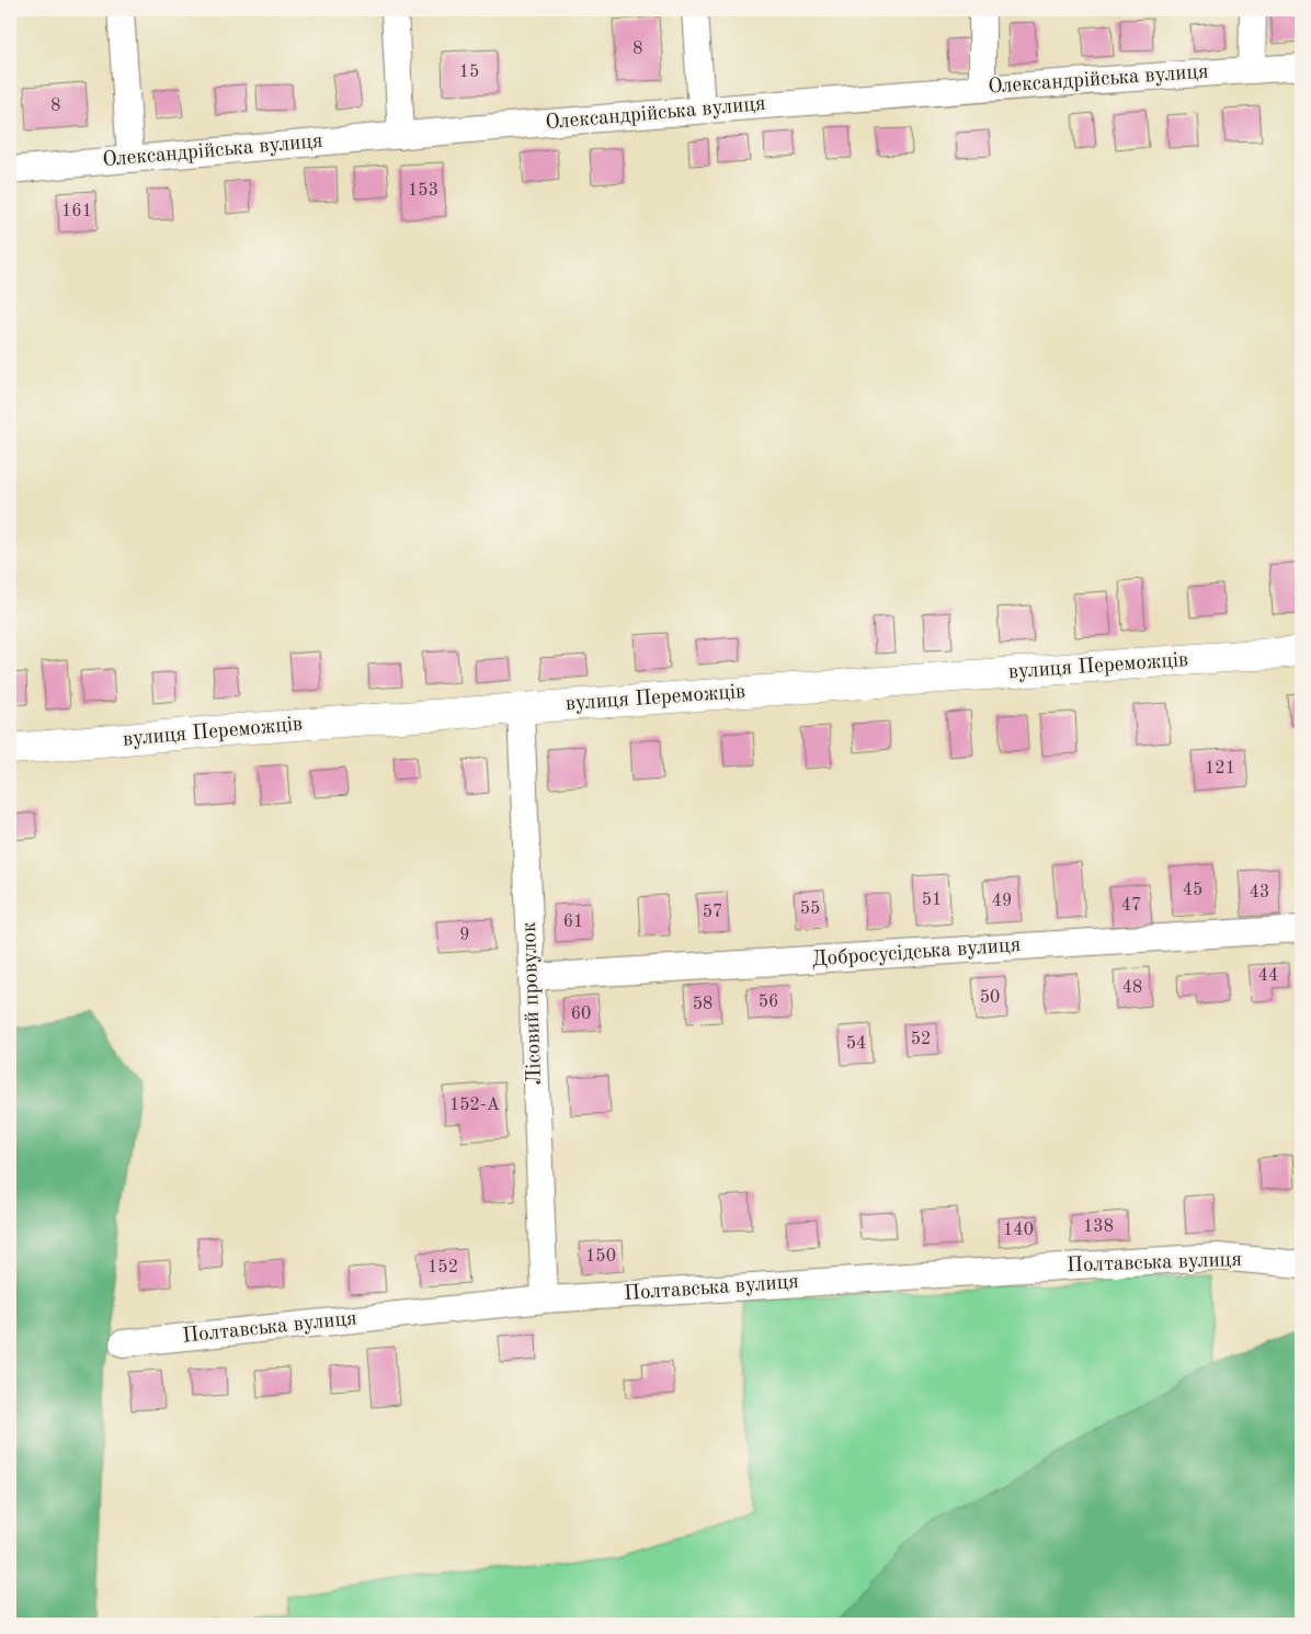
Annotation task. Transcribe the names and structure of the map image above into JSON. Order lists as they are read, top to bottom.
{
  "streets": {
    "street": [
      "Олександрійська вулиця",
      "вулиця Переможців",
      "Добросусідська вулиця",
      "Лісовий провулок",
      "Полтавська вулиця"
    ]
  },
  "crossings": [
    ["вулиця Переможців", "Лісовий провулок"],
    ["Добросусідська вулиця", "Лісовий провулок"],
    ["Лісовий провулок", "Полтавська вулиця"]
  ],
  "house_numbers": [
    "8",
    "15",
    "8",
    "153",
    "161",
    "121",
    "45",
    "43",
    "51",
    "49",
    "47",
    "55",
    "57",
    "61",
    "9",
    "44",
    "48",
    "50",
    "56",
    "58",
    "60",
    "52",
    "54",
    "152-А",
    "138",
    "140",
    "150",
    "152"
  ]
}
